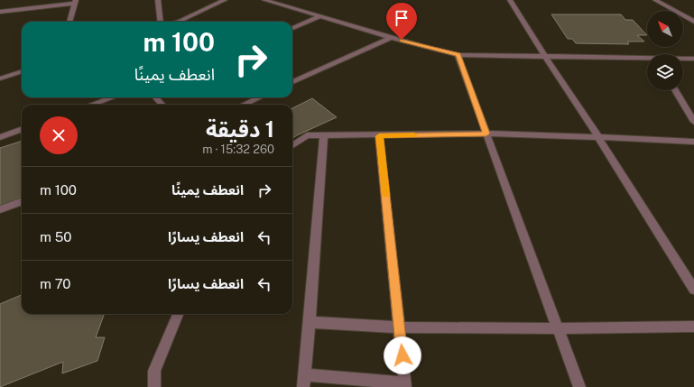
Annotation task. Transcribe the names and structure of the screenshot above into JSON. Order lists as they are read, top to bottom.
{
  "north": "top left",
  "page": {
    "turn": ["100 m", "انعطف يمينًا"],
    "heading": ["1 دقيقة", "260 m · 15:32"],
    "list": [
      {
        "name": "انعطف يمينًا",
        "value": "100 m"
      },
      {
        "name": "انعطف يسارًا",
        "value": "50 m"
      },
      {
        "name": "انعطف يسارًا",
        "value": "70 m"
      }
    ]
  }
}
